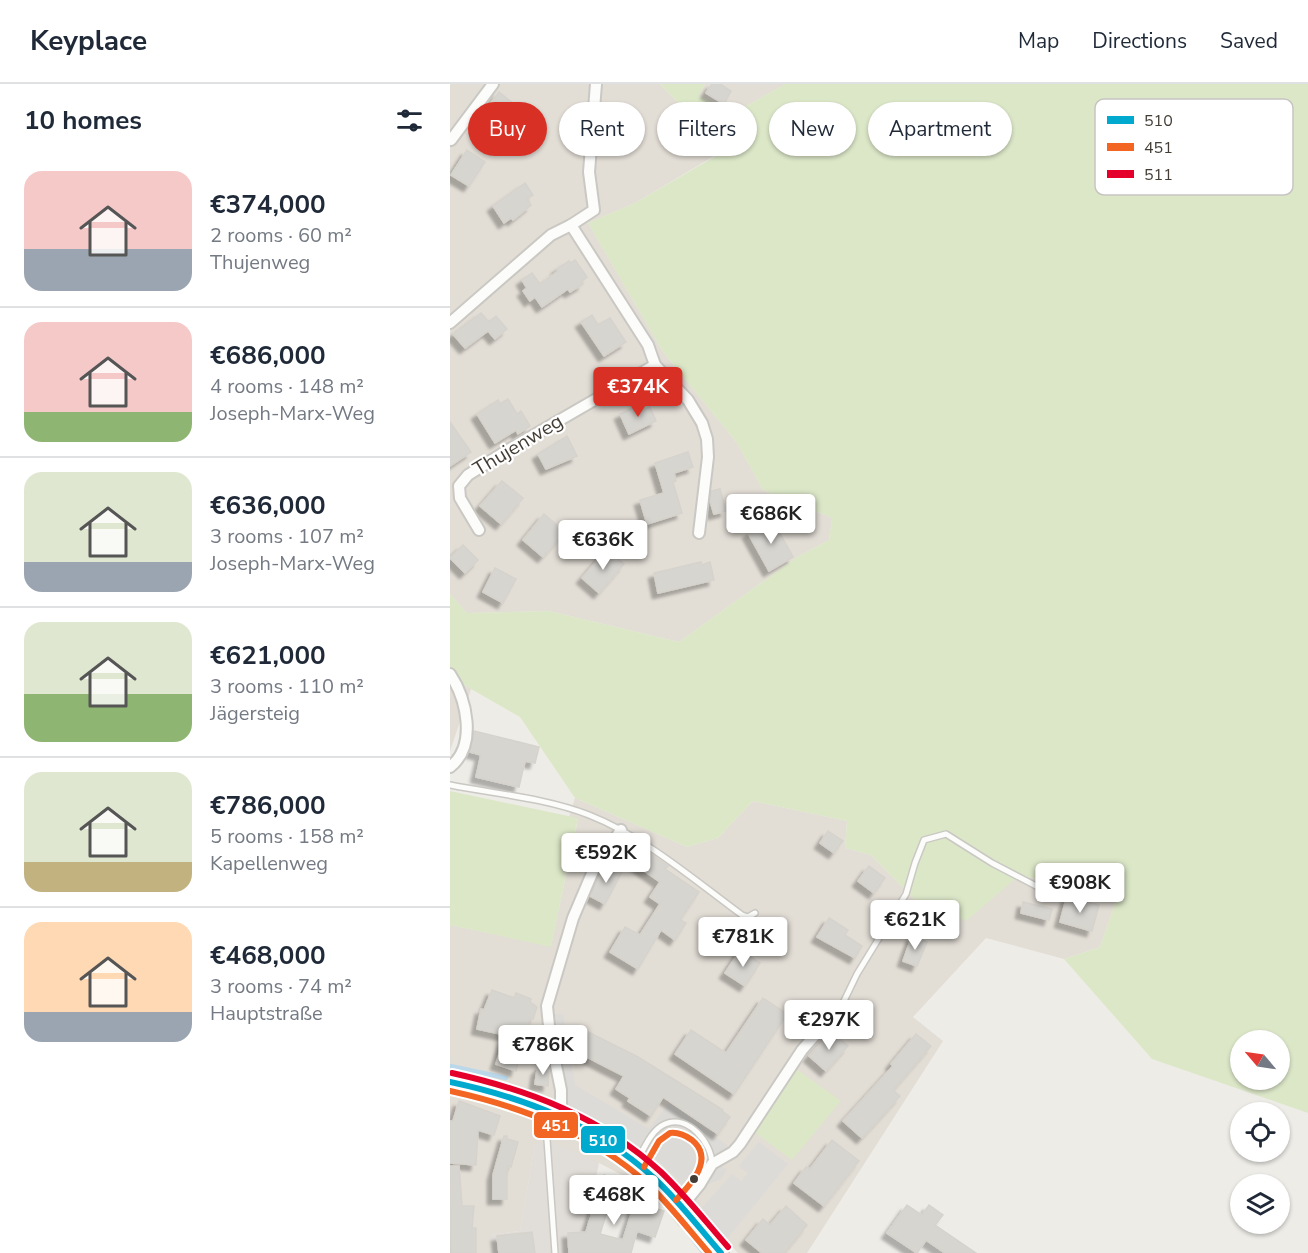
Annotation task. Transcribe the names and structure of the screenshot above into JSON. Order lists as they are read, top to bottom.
{
  "streets": {
    "street": ["Thujenweg"]
  },
  "lines": ["transit line 511", "transit line 510", "transit line 451"],
  "legend": ["510", "451", "511"],
  "north": "top left",
  "page": {
    "header": "Keyplace",
    "nav": ["Map", "Directions", "Saved"],
    "heading": "10 homes",
    "chip": [
      "Buy",
      "Rent",
      "Filters",
      "New",
      "Apartment"
    ],
    "list": [
      {
        "name": "€374,000",
        "note": "2 rooms · 60 m² · Thujenweg"
      },
      {
        "name": "€686,000",
        "note": "4 rooms · 148 m² · Joseph-Marx-Weg"
      },
      {
        "name": "€636,000",
        "note": "3 rooms · 107 m² · Joseph-Marx-Weg"
      },
      {
        "name": "€621,000",
        "note": "3 rooms · 110 m² · Jägersteig"
      },
      {
        "name": "€786,000",
        "note": "5 rooms · 158 m² · Kapellenweg"
      },
      {
        "name": "€468,000",
        "note": "3 rooms · 74 m² · Hauptstraße"
      }
    ],
    "price": [
      "€374K",
      "€686K",
      "€636K",
      "€592K",
      "€908K",
      "€621K",
      "€781K",
      "€297K",
      "€786K",
      "€468K"
    ]
  }
}
